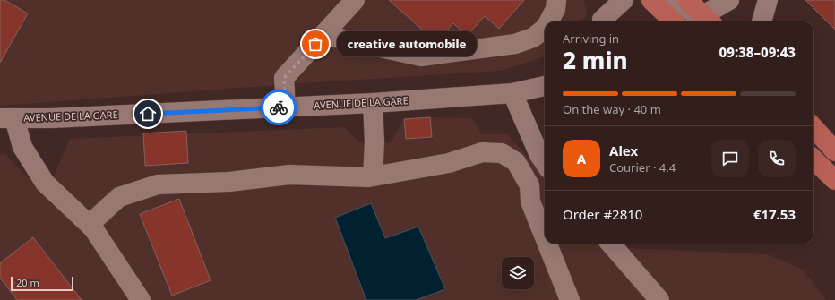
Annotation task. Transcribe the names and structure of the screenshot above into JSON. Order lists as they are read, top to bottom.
{
  "streets": {
    "street": ["AVENUE DE LA GARE"]
  },
  "places": ["creative automobile"],
  "scale_bar": "20 m",
  "page": {
    "heading": ["2 min", "Arriving in", "09:38–09:43"],
    "panel": [
      "Alex",
      "Courier · 4.4",
      "Order #2810",
      "€17.53"
    ],
    "bubble": "creative automobile",
    "bar": "On the way · 40 m",
    "round": "A",
    "scale": "20 m"
  }
}
